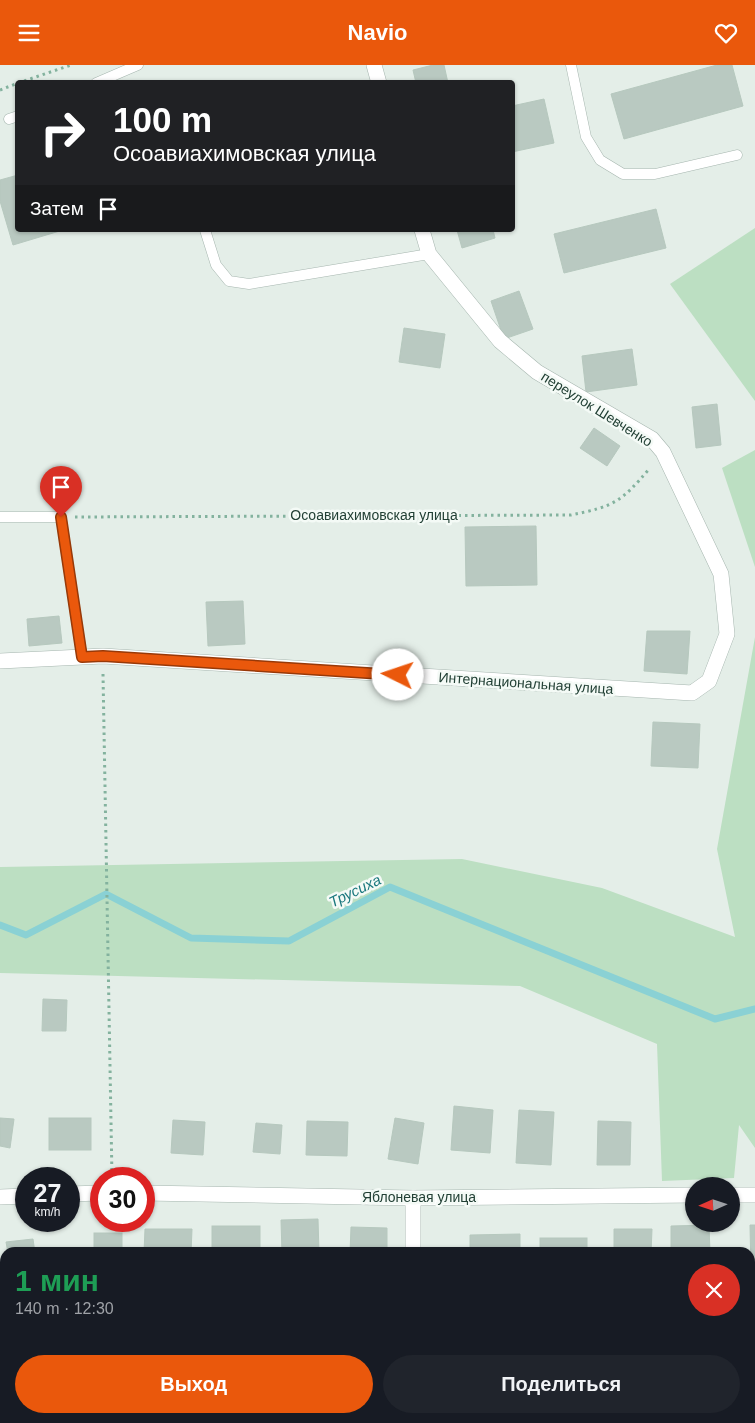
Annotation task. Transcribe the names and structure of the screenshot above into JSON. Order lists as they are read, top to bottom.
{
  "streets": {
    "street": ["переулок Шевченко", "Интернациональная улица", "Яблоневая улица"],
    "path": ["Осоавиахимовская улица"]
  },
  "crossings": [
    ["переулок Шевченко", "Осоавиахимовская улица"],
    ["переулок Шевченко", "Интернациональная улица"]
  ],
  "water": ["Трусиха"],
  "north": "left",
  "page": {
    "header": "Navio",
    "turn": ["100 m", "Осоавиахимовская улица"],
    "then": "Затем",
    "speed": "27 km/h",
    "limit": "30",
    "heading": ["1 мин", "140 m · 12:30"],
    "buttons": ["Выход", "Поделиться"]
  }
}
